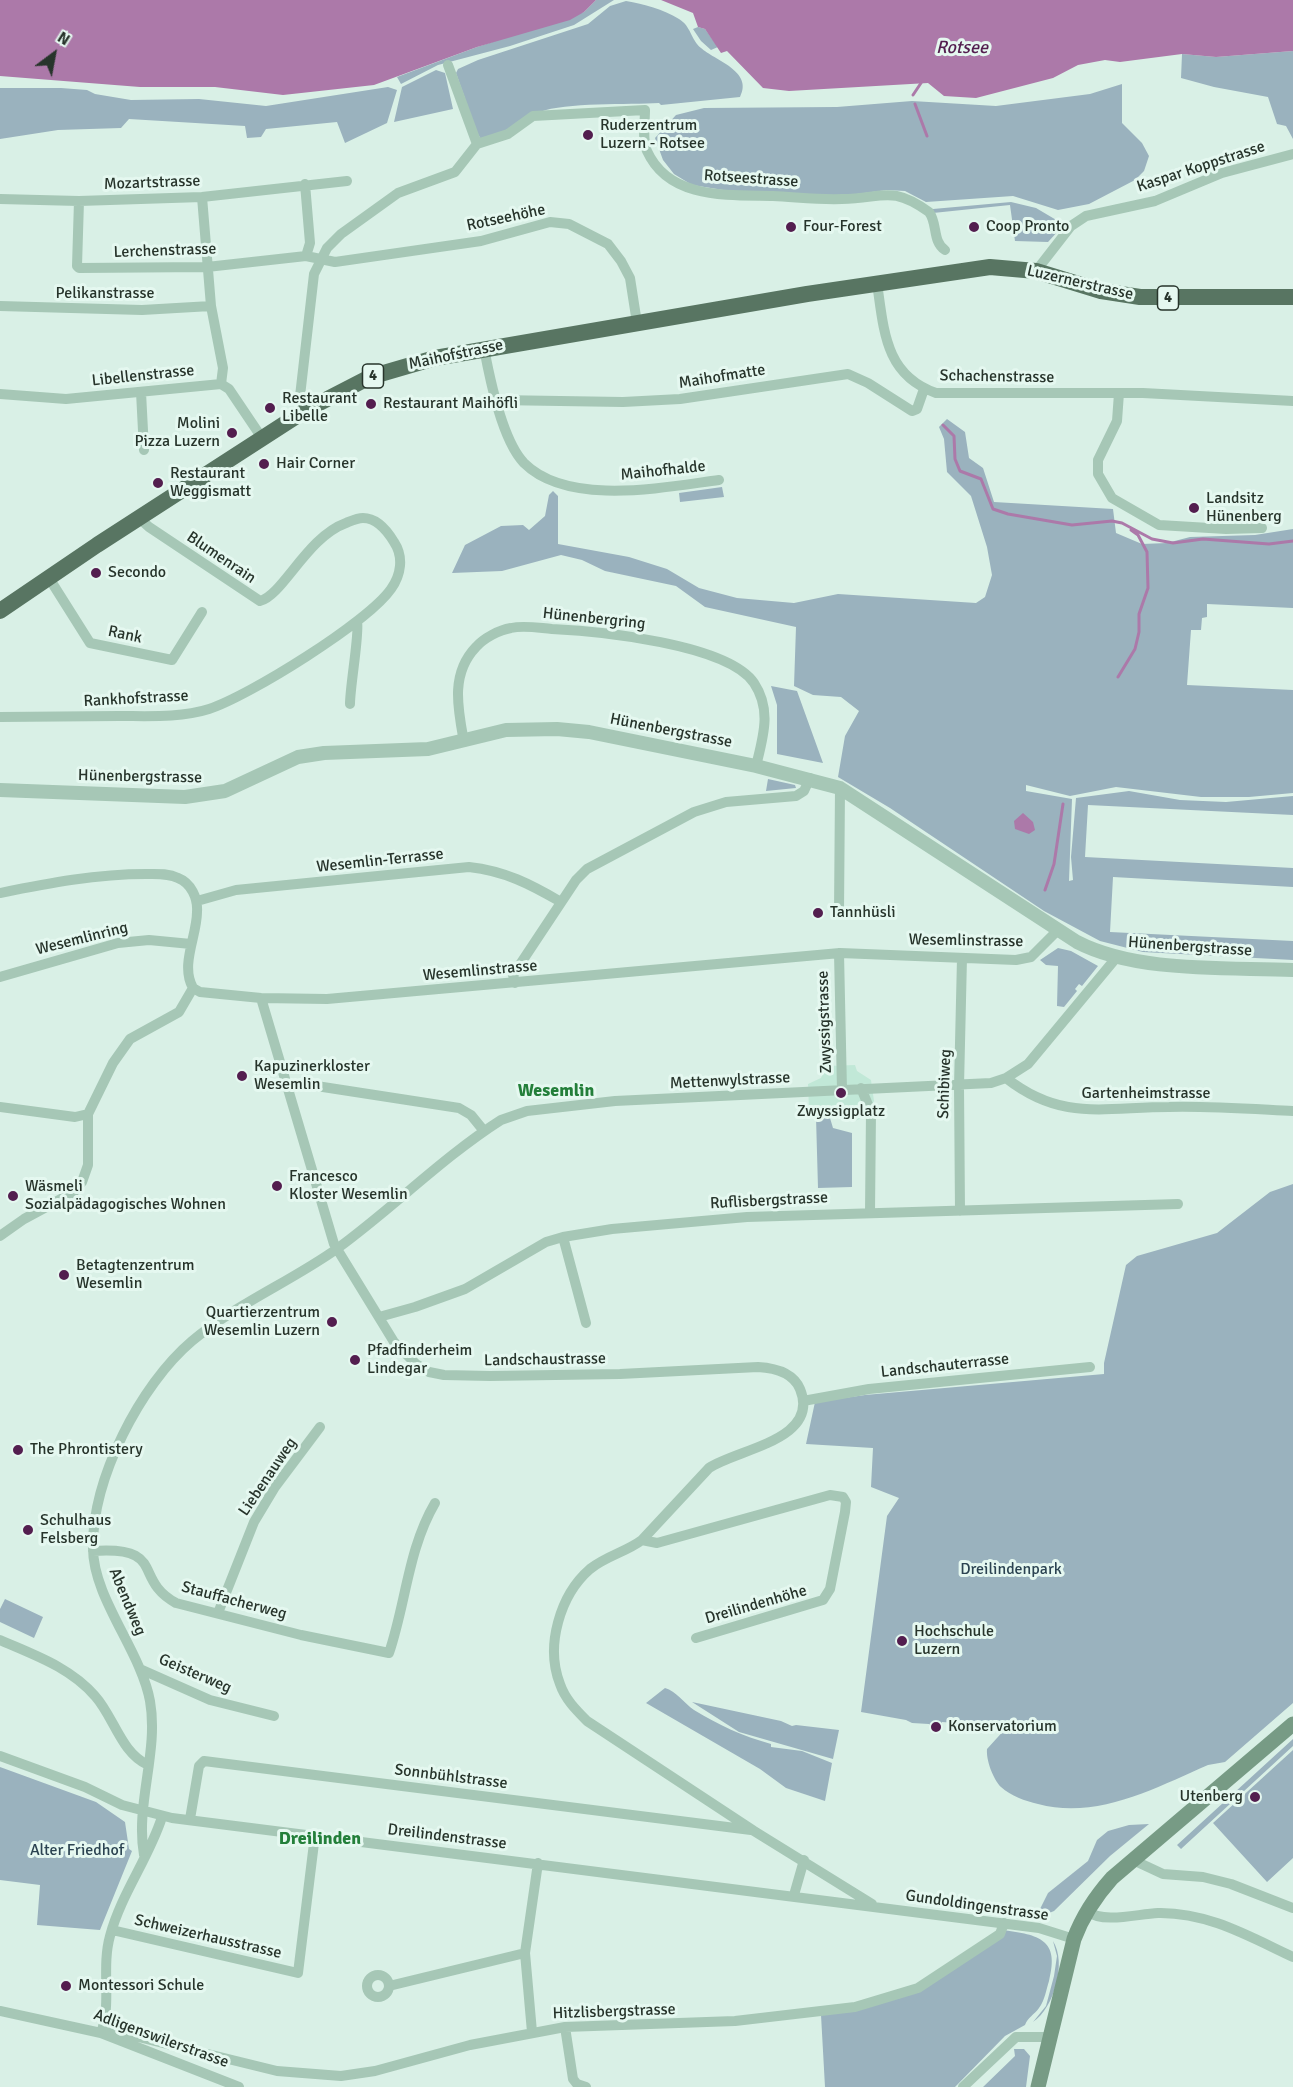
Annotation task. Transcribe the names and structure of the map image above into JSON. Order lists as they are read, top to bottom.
{
  "streets": {
    "main road": ["Luzernerstrasse", "4", "Maihofstrasse"],
    "street": [
      "Kaspar Koppstrasse",
      "Rotseestrasse",
      "Mozartstrasse",
      "Rotseehöhe",
      "Lerchenstrasse",
      "Pelikanstrasse",
      "Libellenstrasse",
      "Maihofmatte",
      "Schachenstrasse",
      "Maihofhalde",
      "Blumenrain",
      "Hünenbergring",
      "Rank",
      "Rankhofstrasse",
      "Hünenbergstrasse",
      "Wesemlin-Terrasse",
      "Wesemlinring",
      "Wesemlinstrasse",
      "Zwyssigstrasse",
      "Mettenwylstrasse",
      "Schibiweg",
      "Gartenheimstrasse",
      "Ruflisbergstrasse",
      "Landschaustrasse",
      "Landschauterrasse",
      "Liebenauweg",
      "Stauffacherweg",
      "Abendweg",
      "Dreilindenhöhe",
      "Geisterweg",
      "Sonnbühlstrasse",
      "Dreilindenstrasse",
      "Gundoldingenstrasse",
      "Schweizerhausstrasse",
      "Hitzlisbergstrasse",
      "Adligenswilerstrasse"
    ]
  },
  "crossings": [
    ["Kaspar Koppstrasse", "Luzernerstrasse"],
    ["Mozartstrasse", "Lerchenstrasse"],
    ["Rotseehöhe", "Lerchenstrasse"],
    ["Rotseehöhe", "Maihofstrasse"],
    ["Luzernerstrasse", "Maihofstrasse"],
    ["Maihofstrasse", "Schachenstrasse"],
    ["Maihofstrasse", "Maihofhalde"],
    ["Maihofstrasse", "Blumenrain"],
    ["Maihofstrasse", "Rank"],
    ["Maihofmatte", "Schachenstrasse"],
    ["Maihofmatte", "Maihofhalde"],
    ["Blumenrain", "Rankhofstrasse"],
    ["Hünenbergring", "Hünenbergstrasse"],
    ["Hünenbergstrasse", "Wesemlinstrasse"],
    ["Hünenbergstrasse", "Mettenwylstrasse"],
    ["Wesemlinstrasse", "Zwyssigstrasse"],
    ["Wesemlinstrasse", "Schibiweg"],
    ["Wesemlinstrasse", "Landschaustrasse"],
    ["Zwyssigstrasse", "Mettenwylstrasse"],
    ["Mettenwylstrasse", "Schibiweg"],
    ["Mettenwylstrasse", "Gartenheimstrasse"],
    ["Mettenwylstrasse", "Landschaustrasse"],
    ["Mettenwylstrasse", "Abendweg"],
    ["Schibiweg", "Ruflisbergstrasse"],
    ["Ruflisbergstrasse", "Landschaustrasse"],
    ["Landschaustrasse", "Landschauterrasse"],
    ["Landschaustrasse", "Abendweg"],
    ["Liebenauweg", "Stauffacherweg"],
    ["Stauffacherweg", "Abendweg"],
    ["Abendweg", "Geisterweg"],
    ["Abendweg", "Dreilindenstrasse"],
    ["Abendweg", "Schweizerhausstrasse"],
    ["Abendweg", "Hitzlisbergstrasse"],
    ["Abendweg", "Adligenswilerstrasse"],
    ["Sonnbühlstrasse", "Dreilindenstrasse"],
    ["Dreilindenstrasse", "Gundoldingenstrasse"],
    ["Dreilindenstrasse", "Schweizerhausstrasse"],
    ["Gundoldingenstrasse", "Hitzlisbergstrasse"],
    ["Hitzlisbergstrasse", "Adligenswilerstrasse"]
  ],
  "districts": ["Wesemlin", "Dreilinden"],
  "water": ["Rotsee"],
  "parks": ["Dreilindenpark", "Alter Friedhof"],
  "places": [
    "Ruderzentrum Luzern - Rotsee",
    "Four-Forest",
    "Coop Pronto",
    "Restaurant Maihöfli",
    "Restaurant Libelle",
    "Molini Pizza Luzern",
    "Hair Corner",
    "Restaurant Weggismatt",
    "Landsitz Hünenberg",
    "Secondo",
    "Tannhüsli",
    "Kapuzinerkloster Wesemlin",
    "Zwyssigplatz",
    "Francesco Kloster Wesemlin",
    "Wäsmeli Sozialpädagogisches Wohnen",
    "Betagtenzentrum Wesemlin",
    "Quartierzentrum Wesemlin Luzern",
    "Pfadfinderheim Lindegar",
    "The Phrontistery",
    "Schulhaus Felsberg",
    "Hochschule Luzern",
    "Konservatorium",
    "Utenberg",
    "Montessori Schule"
  ],
  "north": "top right"
}
